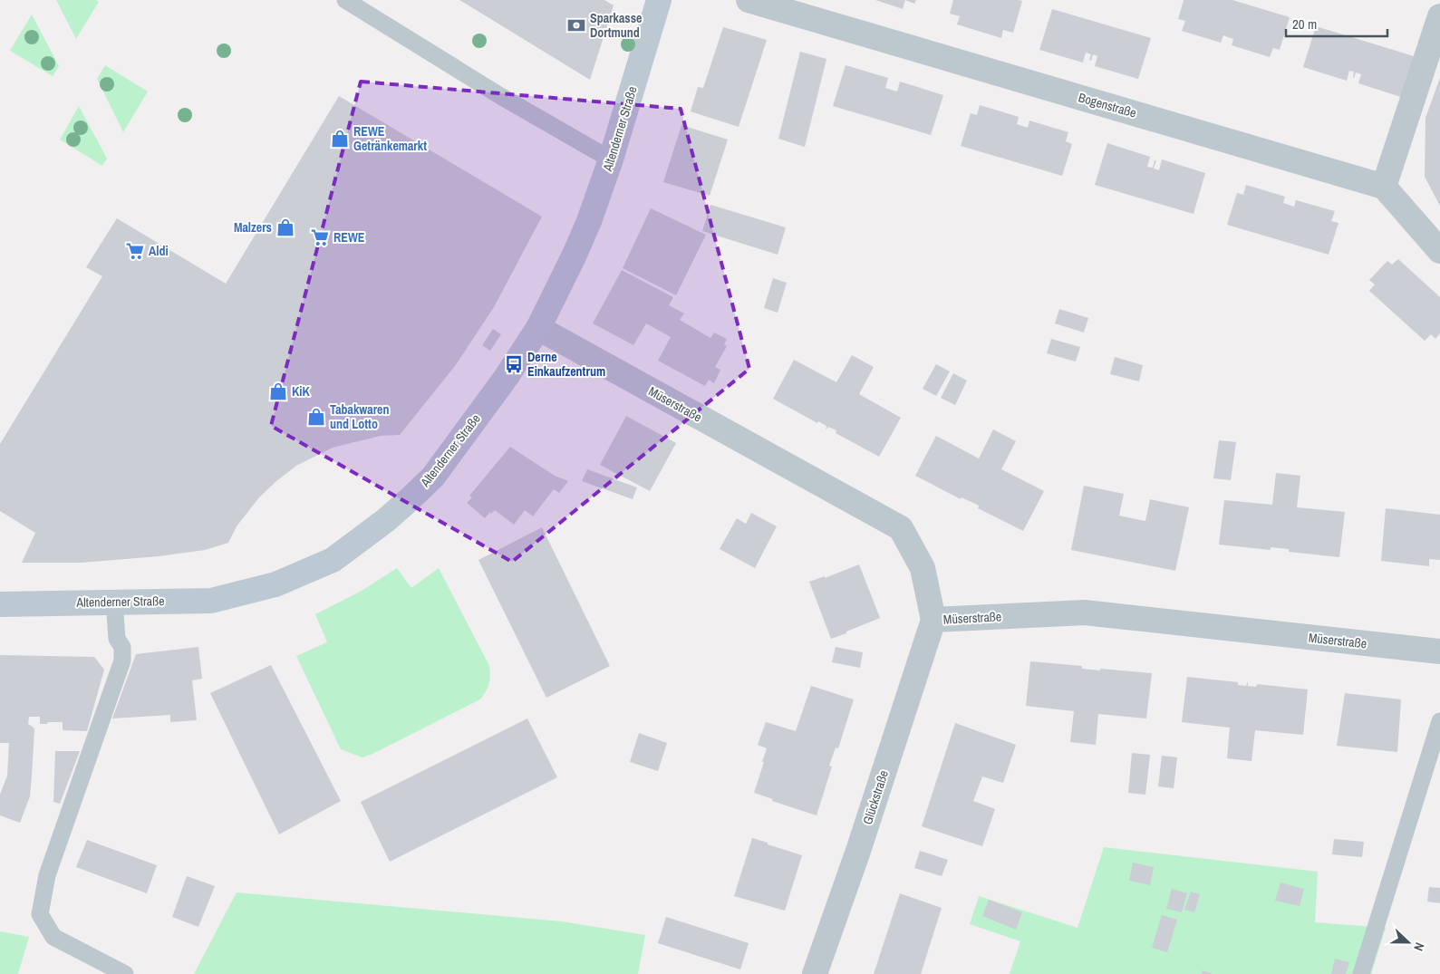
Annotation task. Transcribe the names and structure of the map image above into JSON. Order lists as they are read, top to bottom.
{
  "streets": {
    "main road": ["Altenderner Straße"],
    "street": ["Bogenstraße", "Müserstraße", "Glückstraße"]
  },
  "crossings": [
    ["Altenderner Straße", "Müserstraße"],
    ["Müserstraße", "Glückstraße"]
  ],
  "places": {
    "bank": ["Sparkasse Dortmund"],
    "shop": [
      "REWE Getränkemarkt",
      "Malzers",
      "KiK",
      "Tabakwaren und Lotto"
    ],
    "supermarket": ["REWE", "Aldi"],
    "bus stop": ["Derne Einkaufzentrum"]
  },
  "scale_bar": "20 m",
  "north": "right"
}
